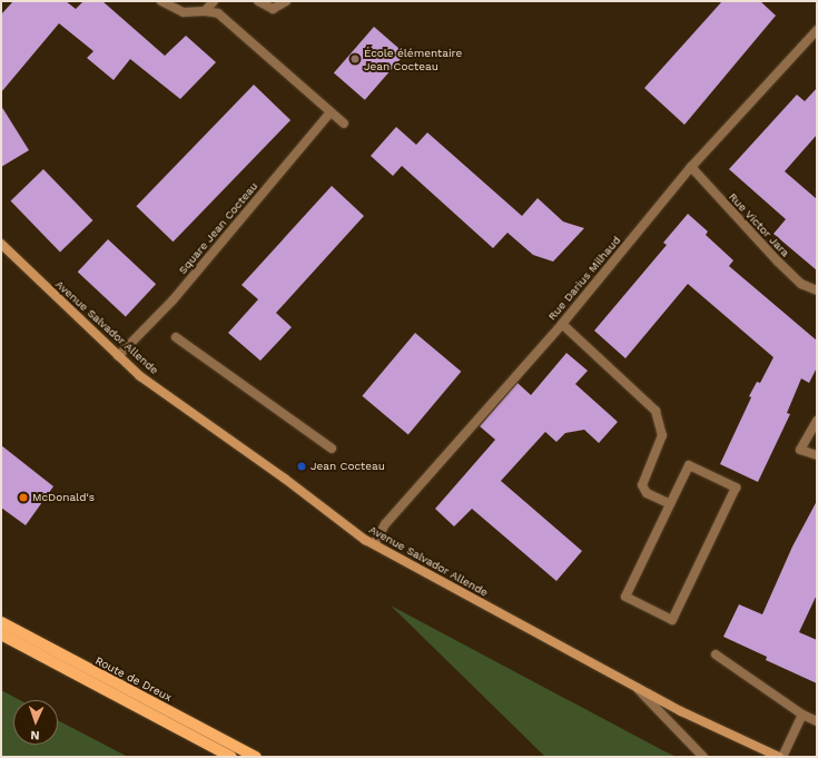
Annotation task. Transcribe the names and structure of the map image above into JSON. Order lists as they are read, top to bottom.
{
  "streets": {
    "main road": ["Route de Dreux"],
    "street": [
      "Rue Victor Jara",
      "Square Jean Cocteau",
      "Rue Darius Milhaud",
      "Avenue Salvador Allende"
    ]
  },
  "crossings": [
    ["Rue Victor Jara", "Rue Darius Milhaud"],
    ["Square Jean Cocteau", "Avenue Salvador Allende"],
    ["Rue Darius Milhaud", "Avenue Salvador Allende"]
  ],
  "places": ["École élémentaire Jean Cocteau", "Jean Cocteau", "McDonald's"],
  "north": "bottom"
}
